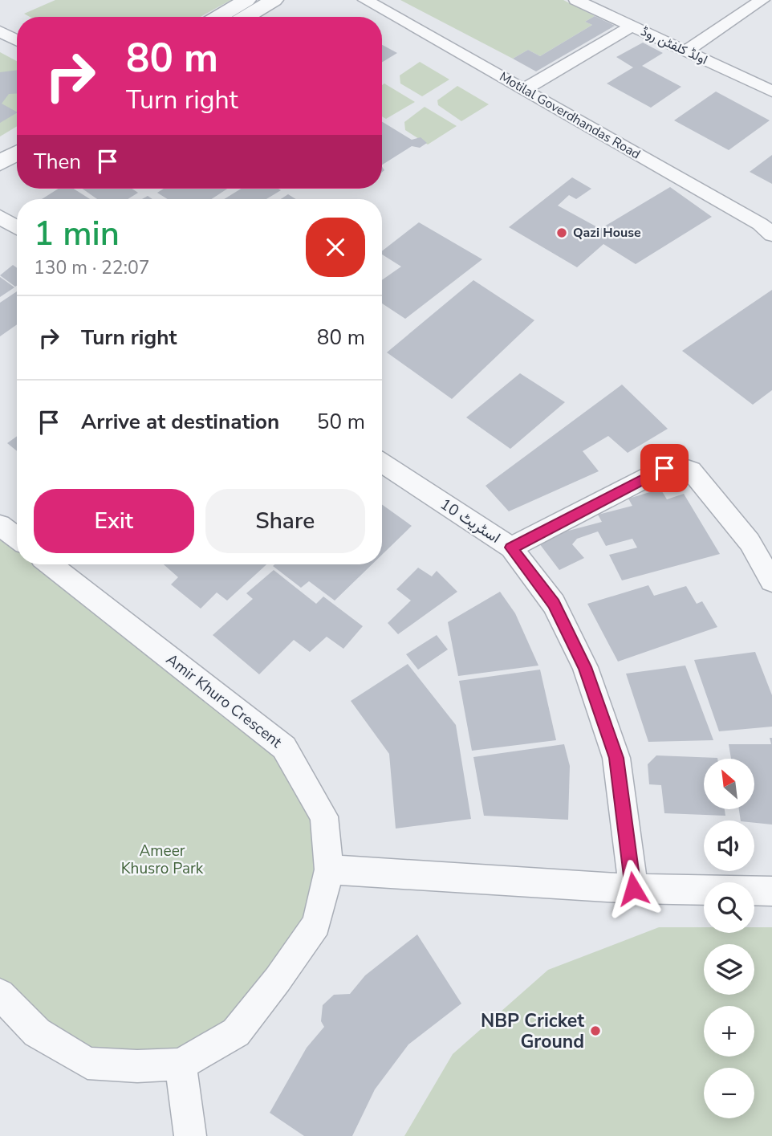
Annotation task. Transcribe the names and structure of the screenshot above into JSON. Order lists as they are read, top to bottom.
{
  "streets": {
    "street": [
      "اولڈ کلفٹن روڈ",
      "Motilal Goverdhandas Road",
      "اسٹریٹ 10",
      "Amir Khuro Crescent"
    ]
  },
  "parks": ["Ameer Khusro Park"],
  "places": ["Qazi House", "NBP Cricket Ground"],
  "north": "top left",
  "page": {
    "turn": ["80 m", "Turn right"],
    "then": "Then",
    "heading": ["1 min", "130 m · 22:07"],
    "list": [
      {
        "name": "Turn right",
        "value": "80 m"
      },
      {
        "name": "Arrive at destination",
        "value": "50 m"
      }
    ],
    "buttons": ["Exit", "Share"],
    "map_buttons": ["+", "−"]
  }
}
